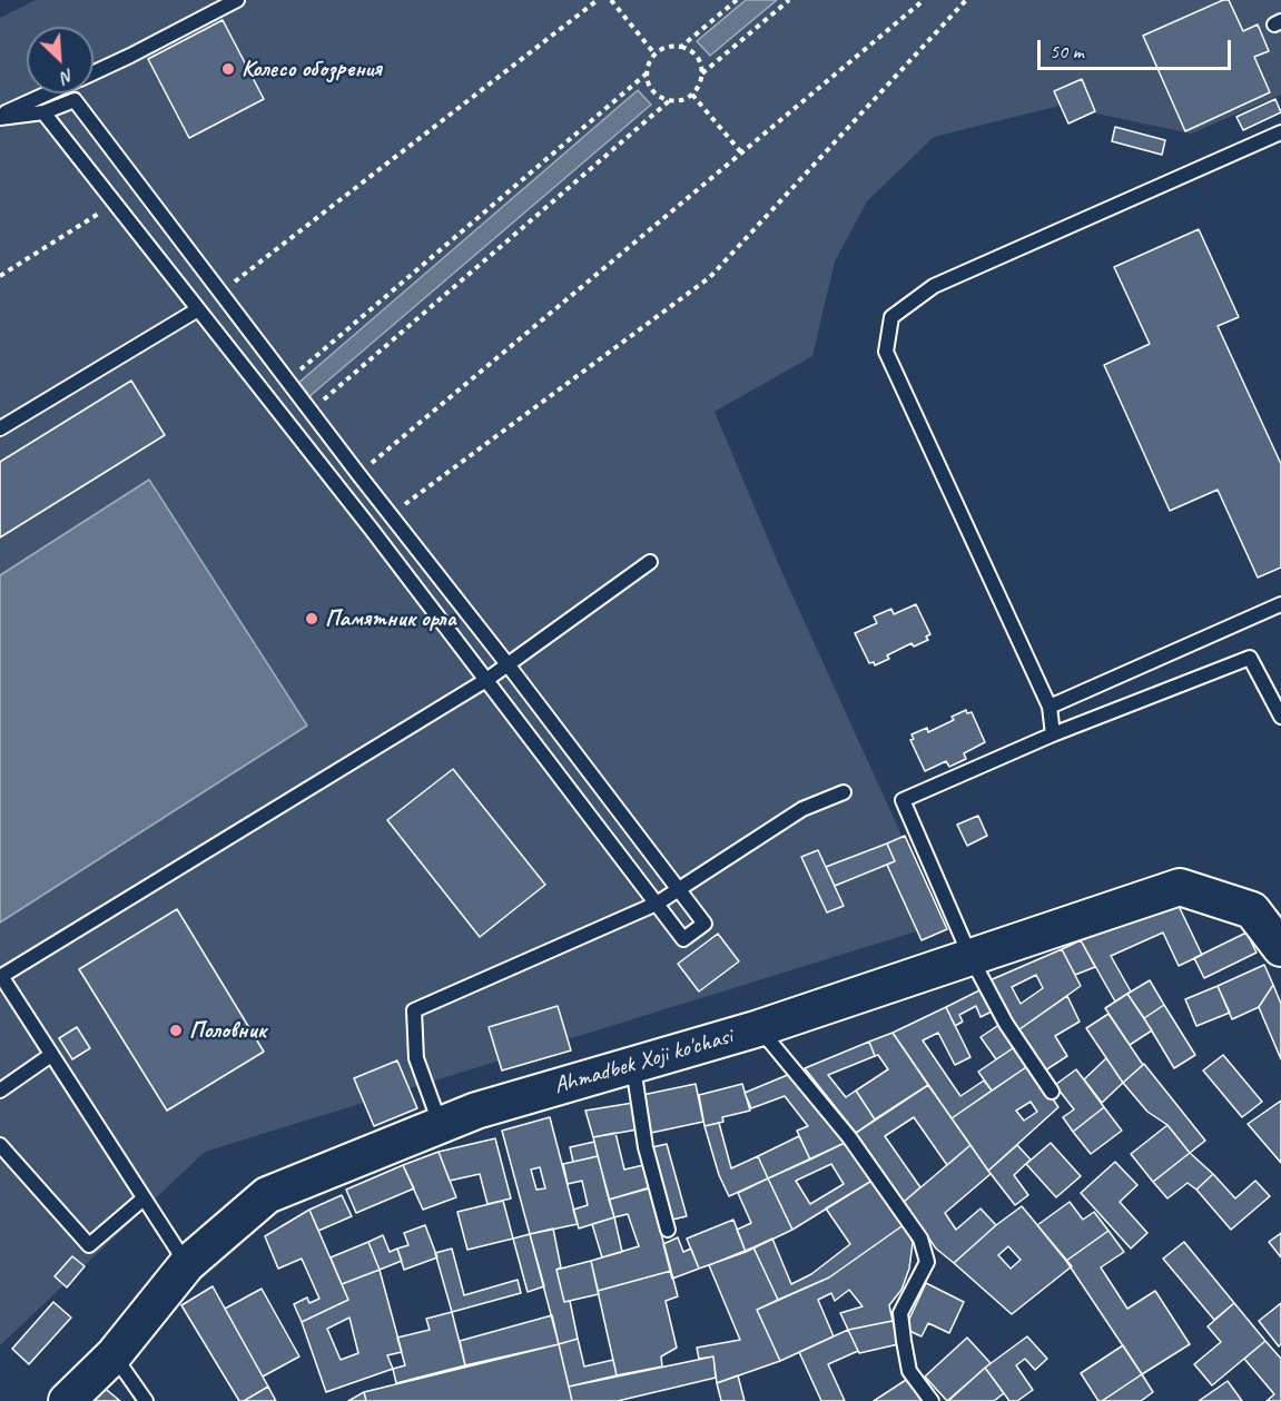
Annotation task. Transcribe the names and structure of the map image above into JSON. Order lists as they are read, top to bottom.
{
  "streets": {
    "street": ["Ahmadbek Xoji ko'chasi"]
  },
  "places": ["Колесо обозрения", "Памятник орла", "Половник"],
  "scale_bar": "50 m",
  "north": "bottom right"
}
